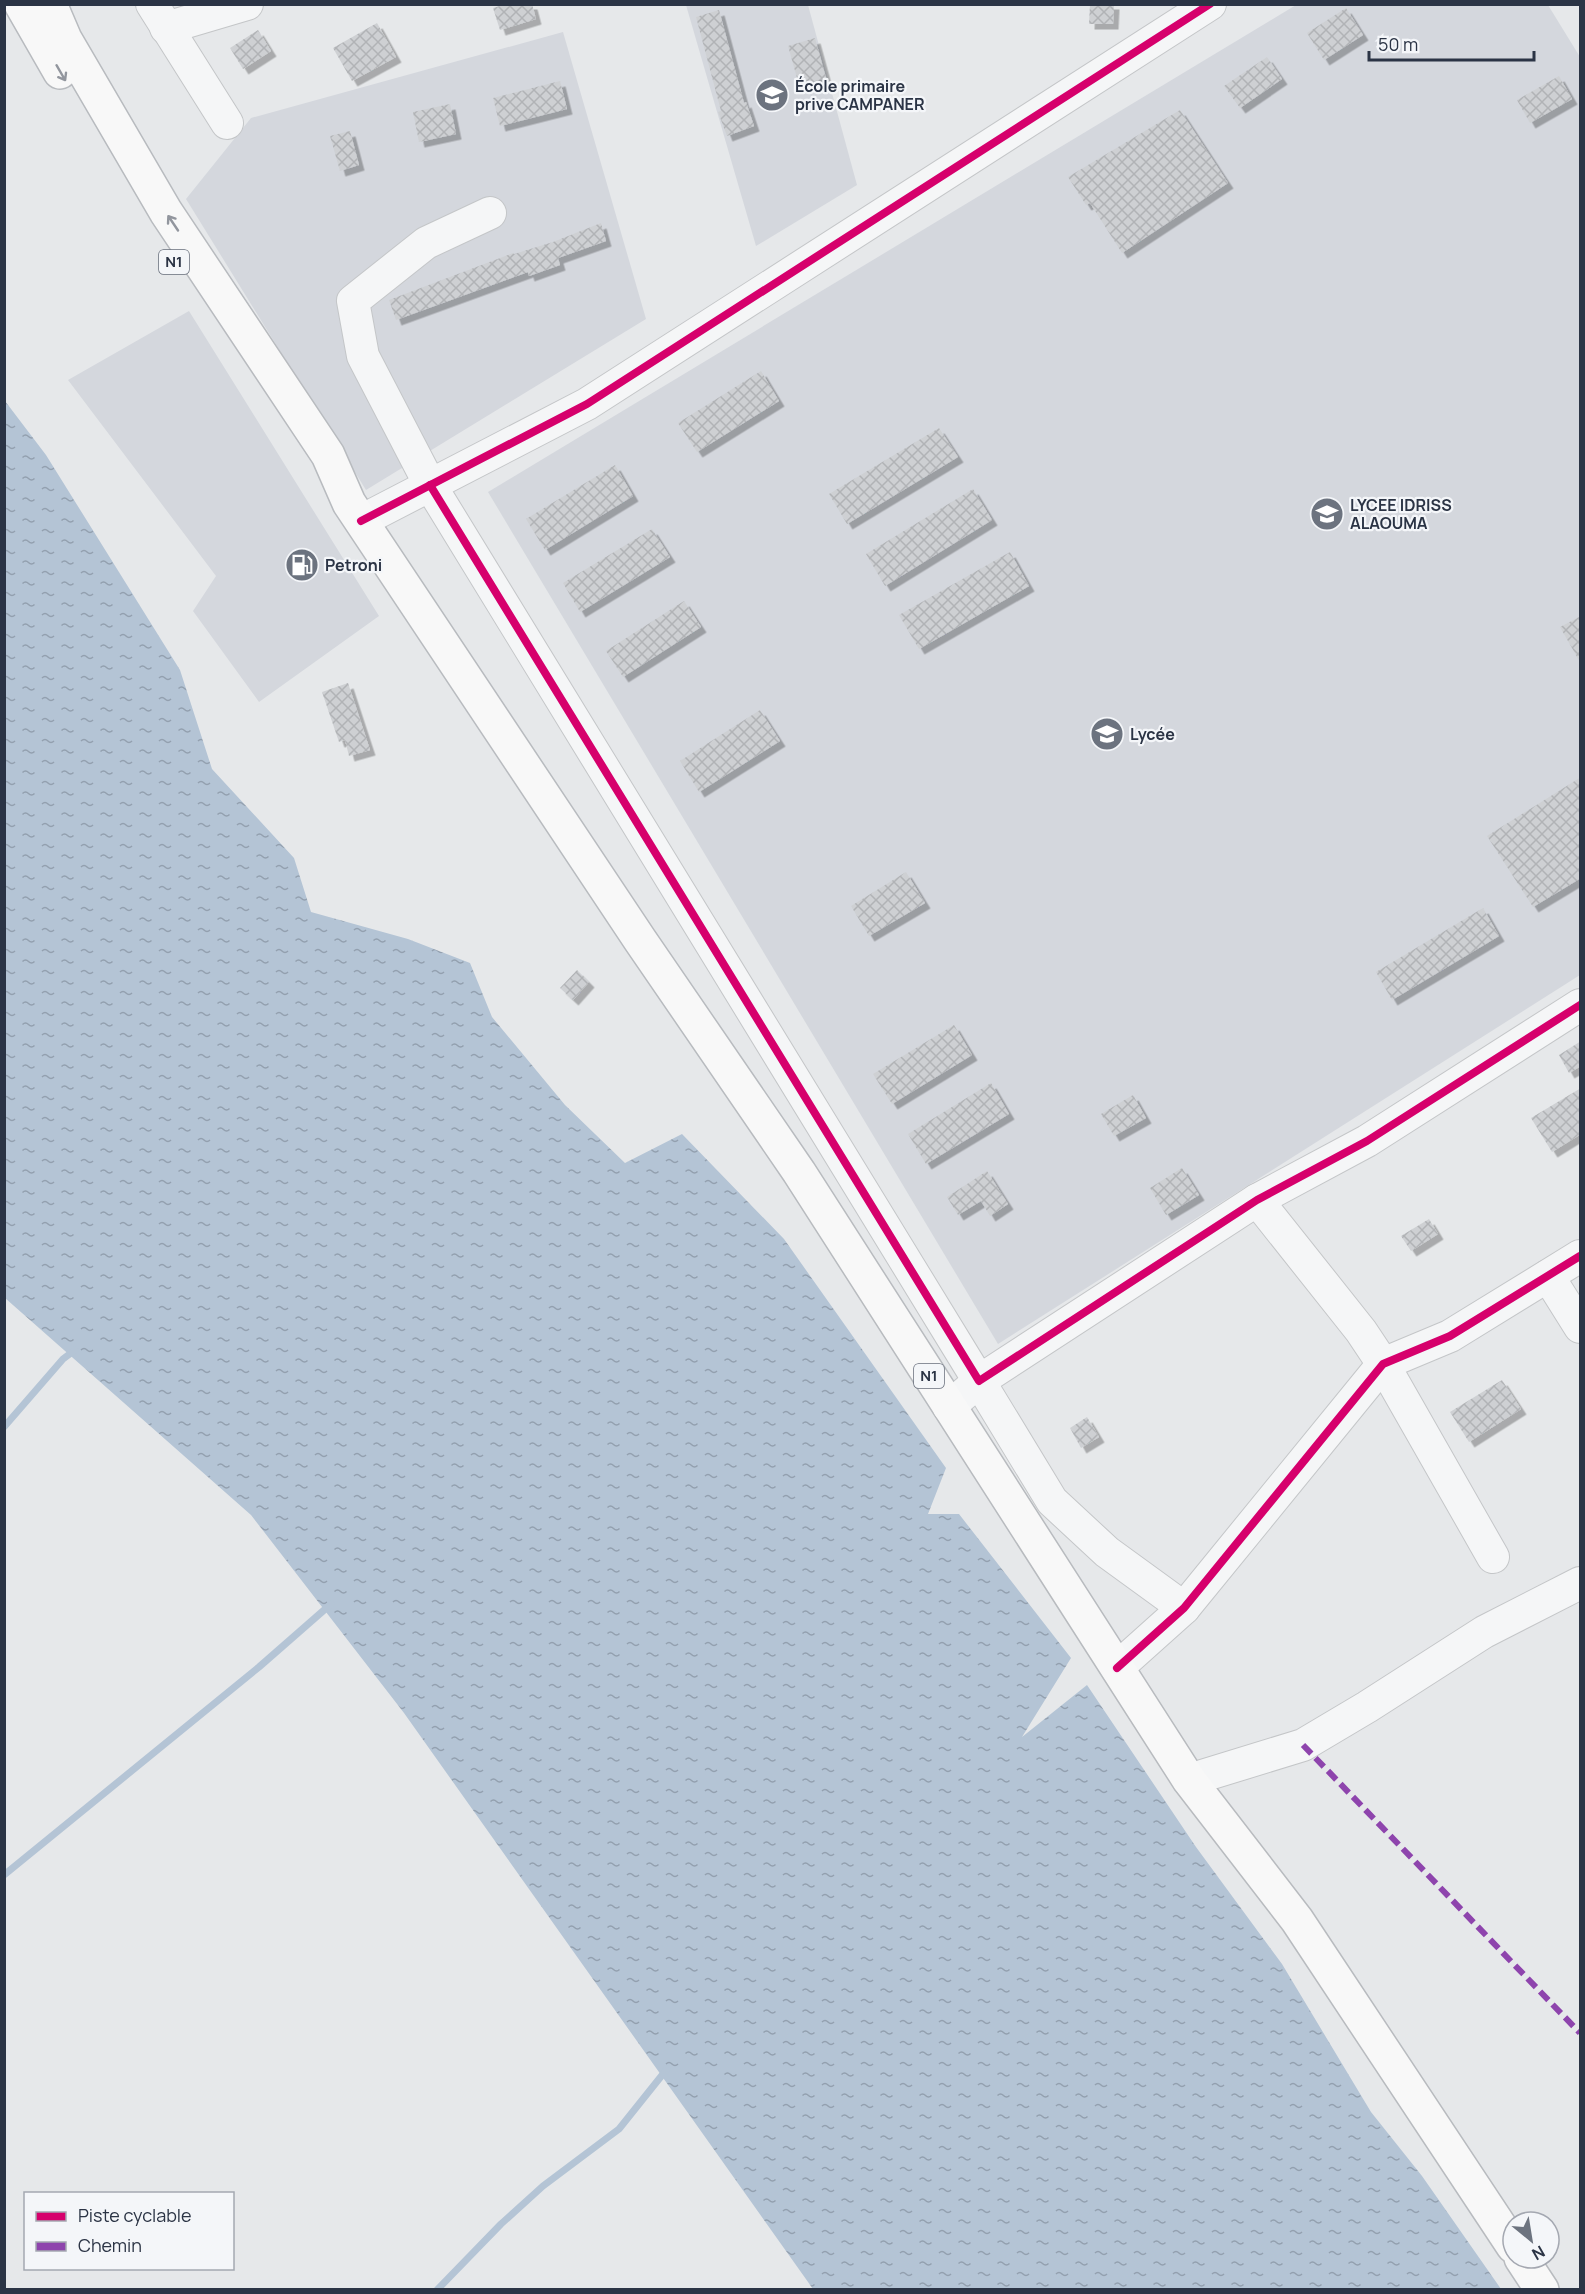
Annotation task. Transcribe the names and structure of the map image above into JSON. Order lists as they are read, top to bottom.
{
  "streets": {
    "highway": ["N1"]
  },
  "places": {
    "school or university": ["École primaire prive CAMPANER", "LYCEE IDRISS ALAOUMA", "Lycée"],
    "fuel station": ["Petroni"]
  },
  "legend": ["Piste cyclable", "Chemin"],
  "scale_bar": "50 m",
  "north": "bottom right"
}
